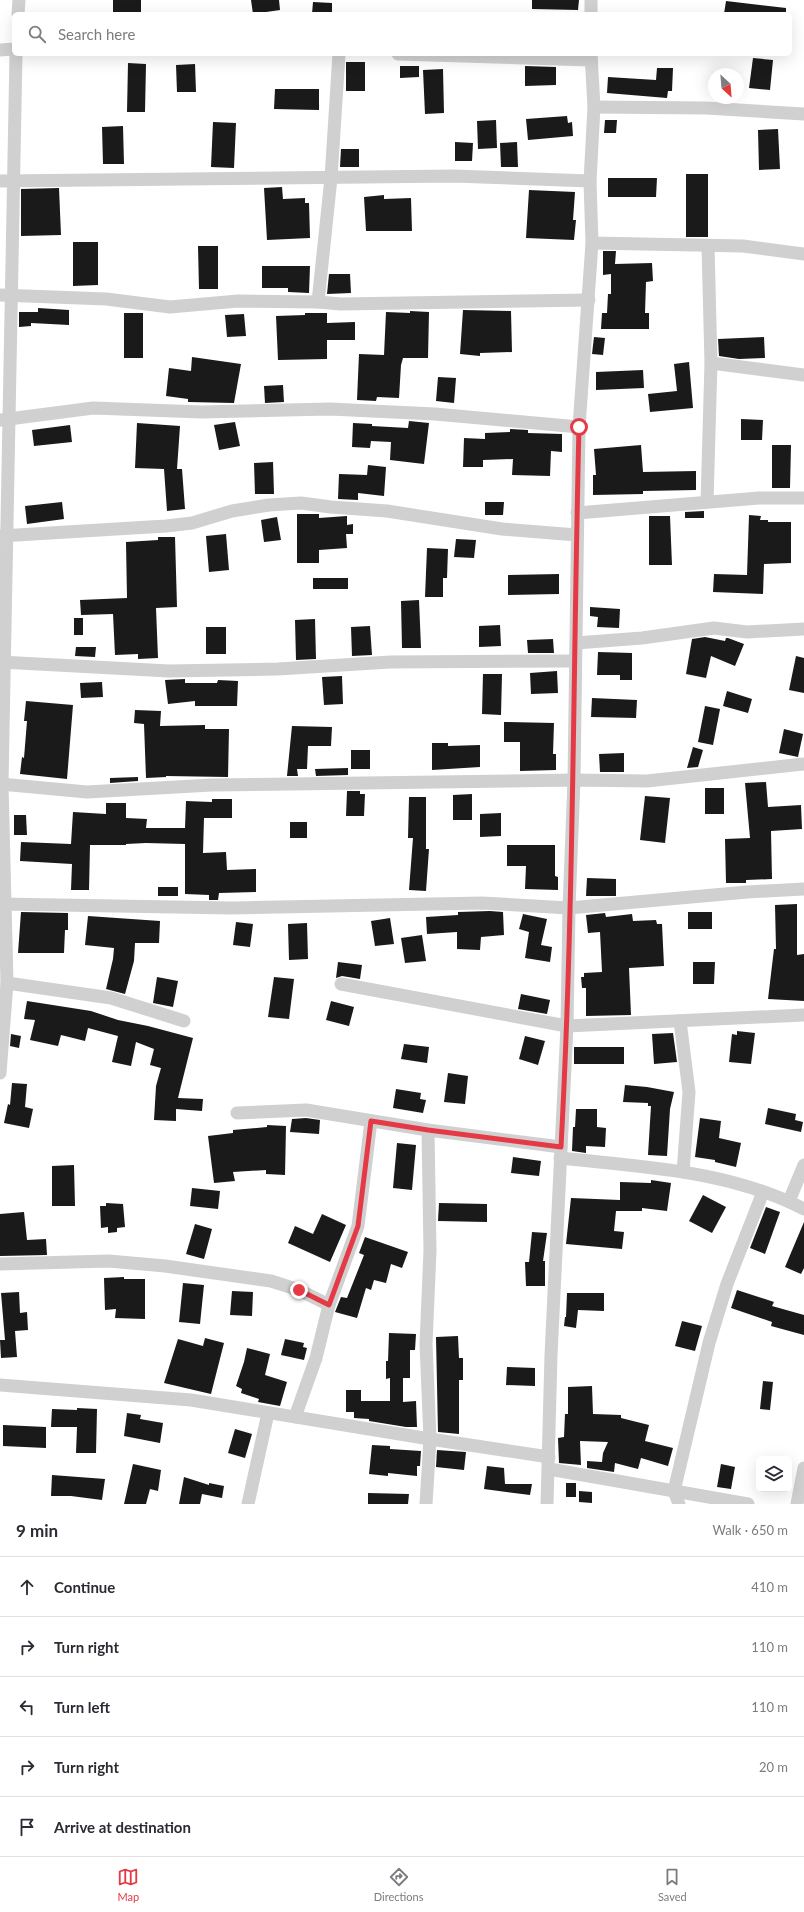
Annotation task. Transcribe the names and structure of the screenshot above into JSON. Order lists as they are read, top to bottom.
{
  "north": "bottom right",
  "page": {
    "search": "Search here",
    "heading": ["9 min", "Walk · 650 m"],
    "list": [
      ["Continue", "410 m"],
      ["Turn right", "110 m"],
      ["Turn left", "110 m"],
      ["Turn right", "20 m"],
      "Arrive at destination"
    ],
    "nav": ["Map", "Directions", "Saved"]
  }
}
